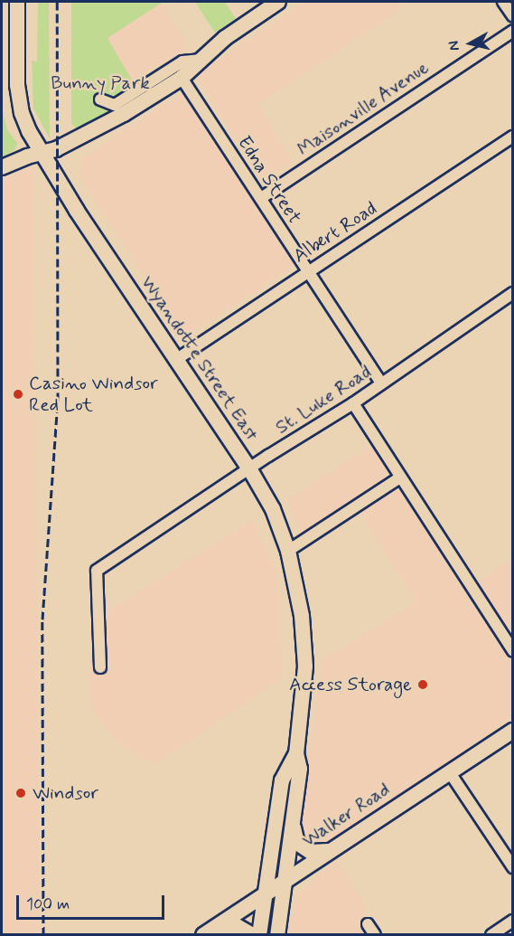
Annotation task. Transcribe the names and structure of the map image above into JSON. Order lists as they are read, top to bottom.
{
  "streets": {
    "main road": ["Wyandotte Street East", "Walker Road"],
    "street": [
      "Maisonville Avenue",
      "Edna Street",
      "Albert Road",
      "St. Luke Road"
    ]
  },
  "crossings": [
    ["Maisonville Avenue", "Edna Street"],
    ["Edna Street", "Albert Road"],
    ["Edna Street", "St. Luke Road"],
    ["Albert Road", "Wyandotte Street East"],
    ["Wyandotte Street East", "St. Luke Road"],
    ["Wyandotte Street East", "Walker Road"]
  ],
  "parks": ["Bunny Park"],
  "places": ["Casino Windsor Red Lot", "Access Storage", "Windsor"],
  "scale_bar": "100 m",
  "north": "left"
}
